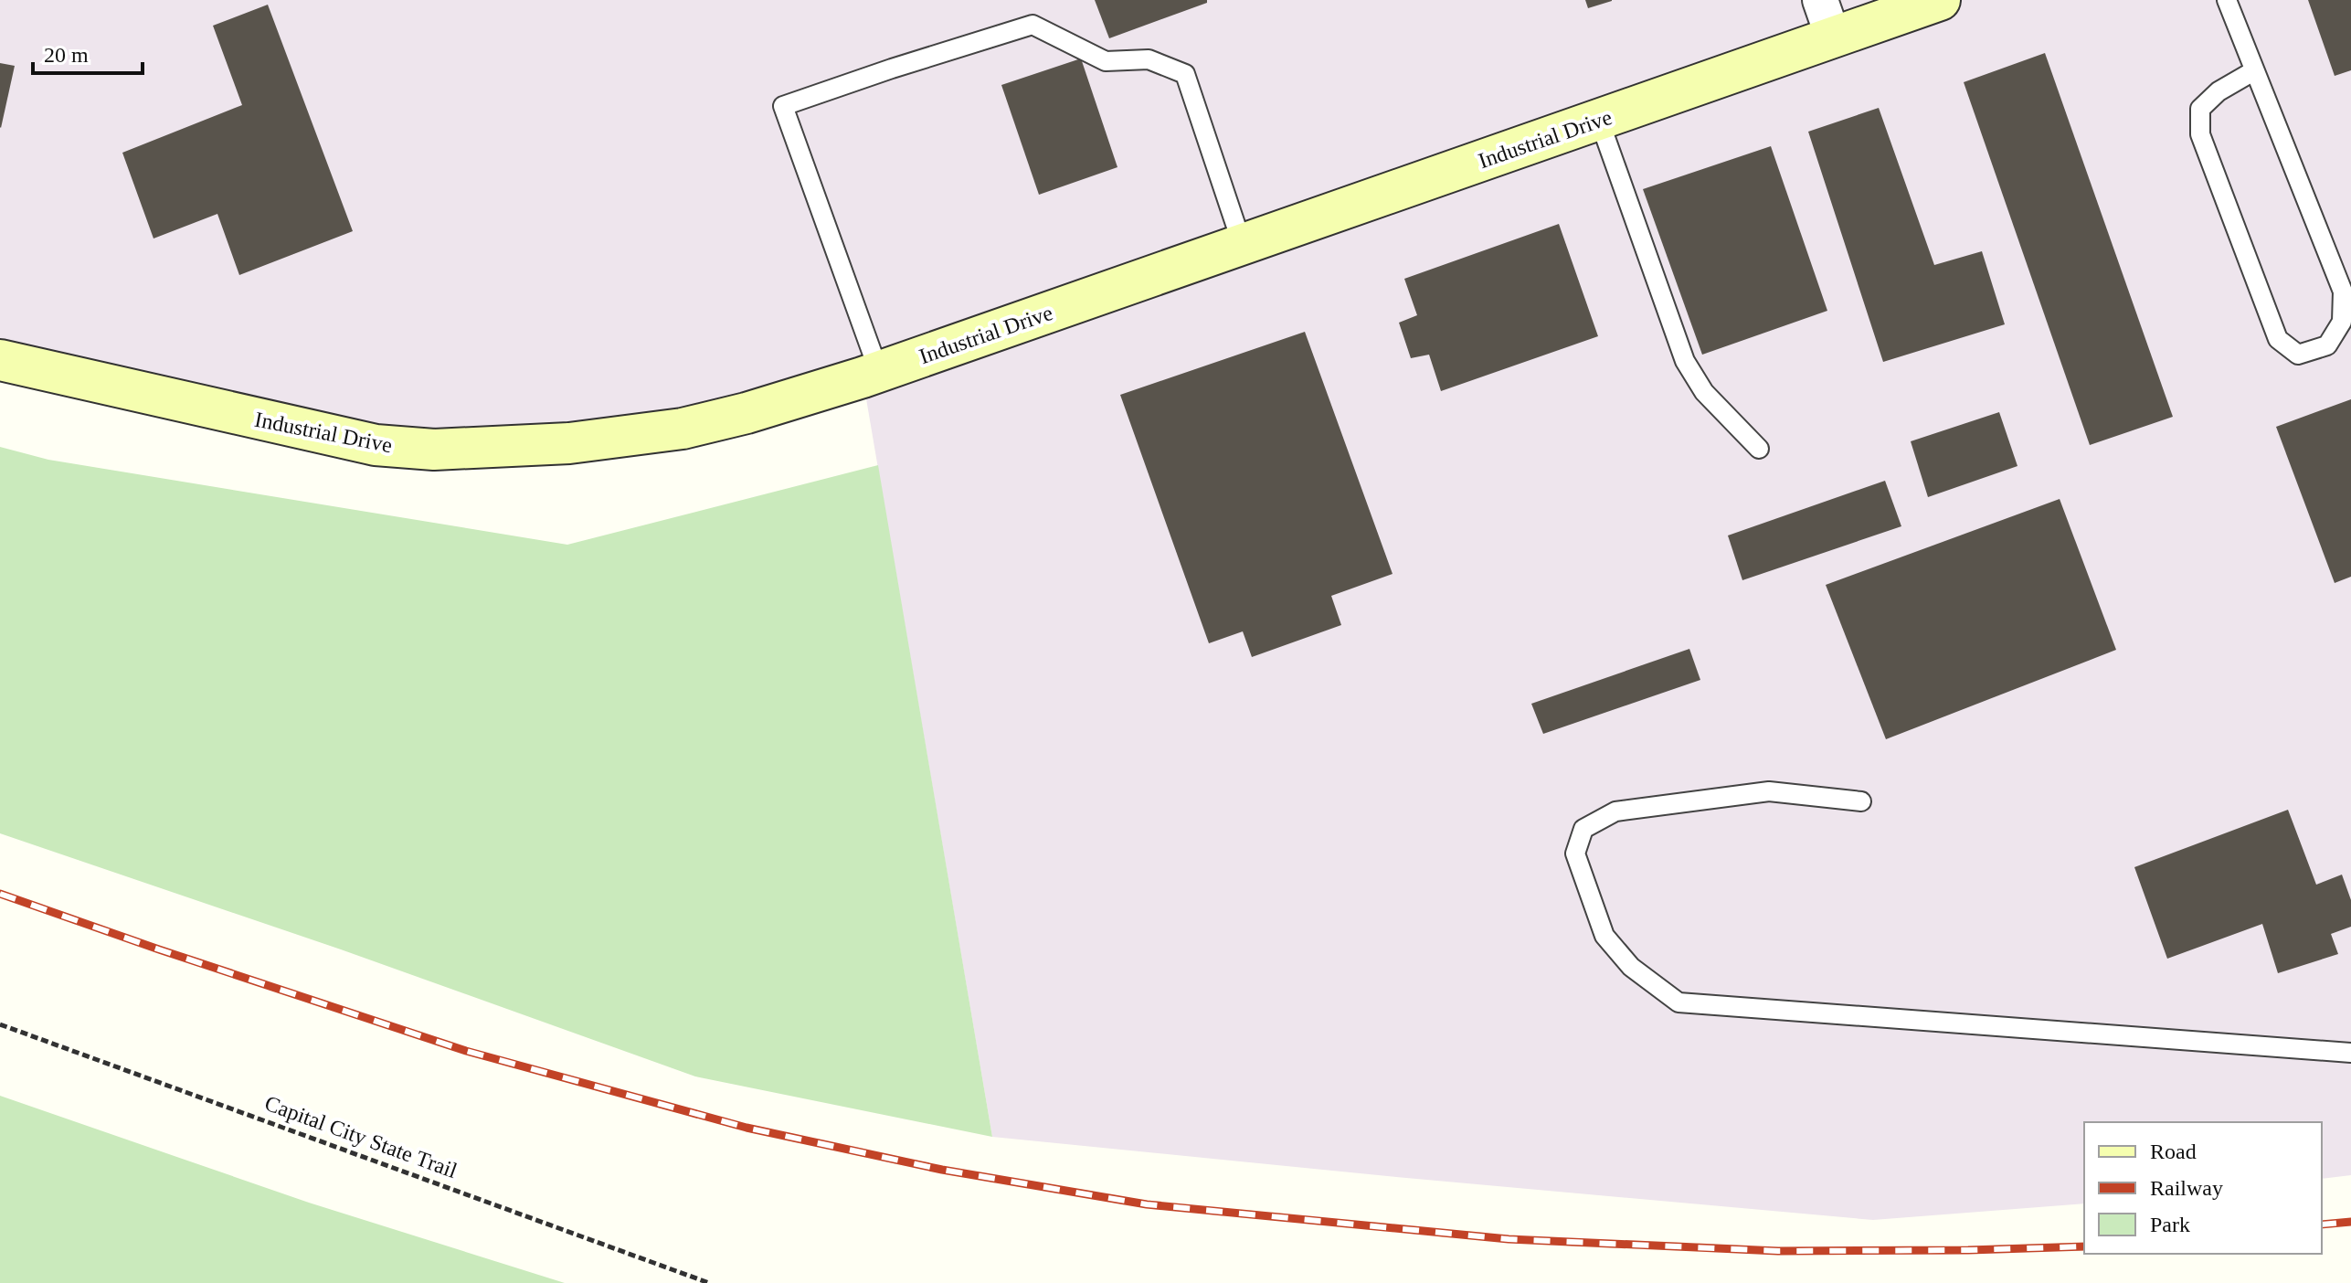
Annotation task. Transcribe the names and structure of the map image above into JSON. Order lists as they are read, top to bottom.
{
  "streets": {
    "street": ["Industrial Drive"],
    "path": ["Capital City State Trail"]
  },
  "legend": ["Road", "Railway", "Park"],
  "scale_bar": "20 m"
}
